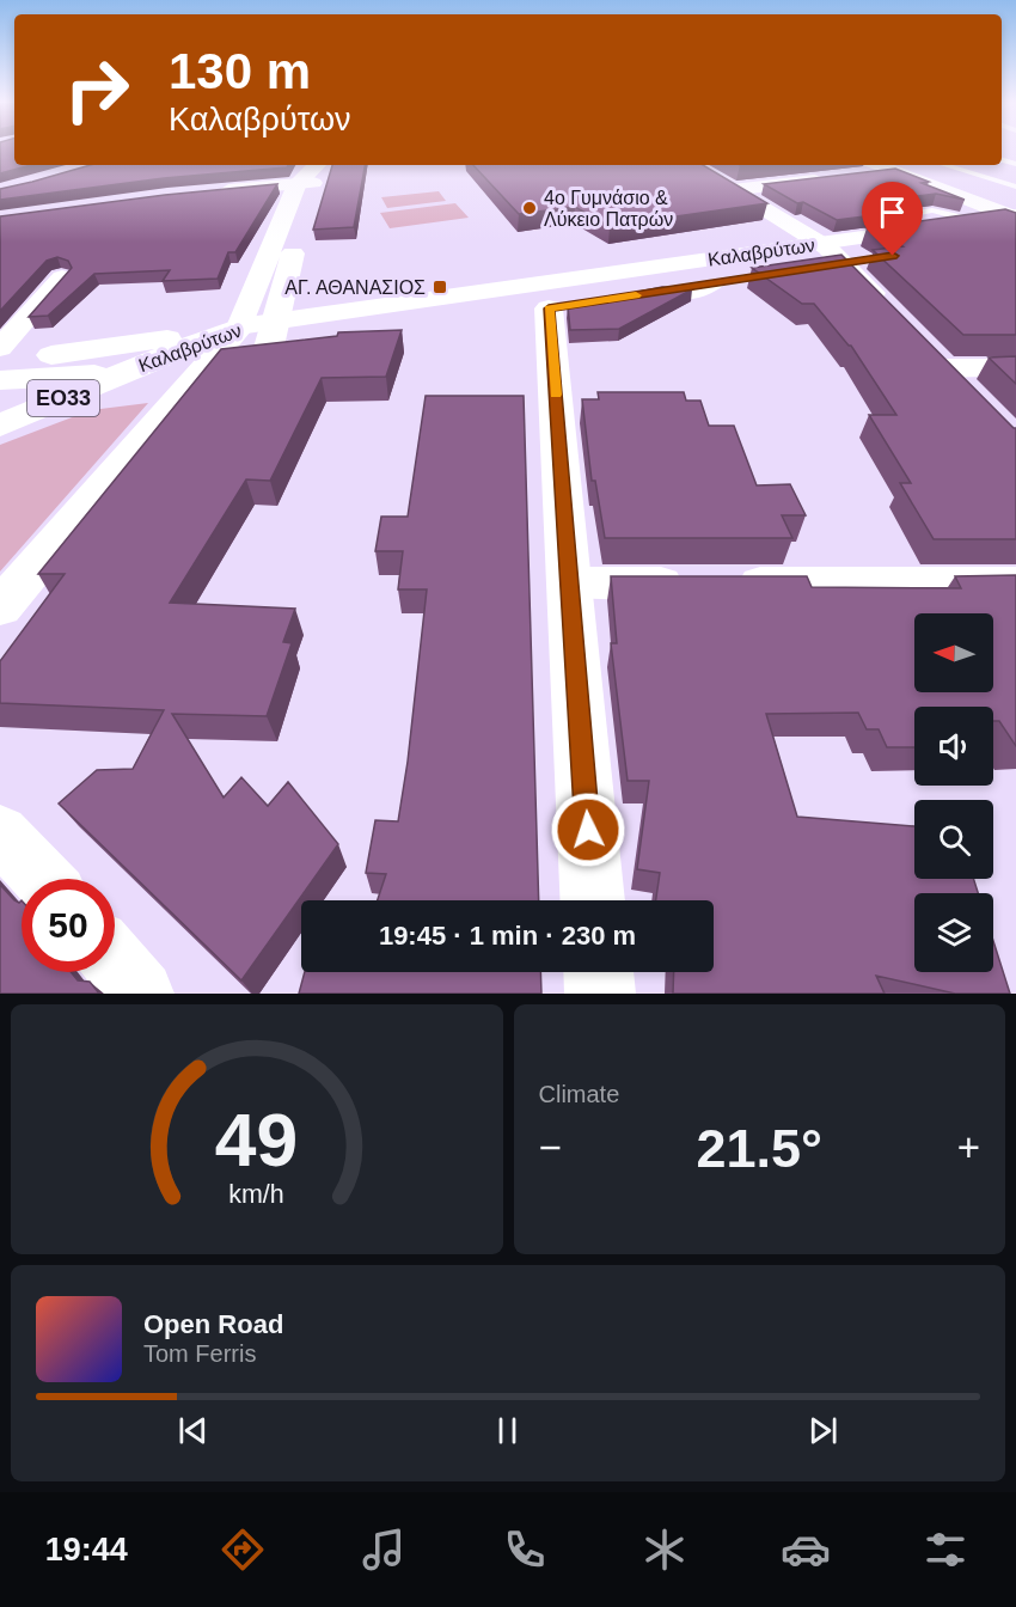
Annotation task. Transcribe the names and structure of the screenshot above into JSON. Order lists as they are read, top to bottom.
{
  "streets": {
    "main road": ["Καλαβρύτων", "ΕΟ33"]
  },
  "crossings": [
    ["Καλαβρύτων", "ΕΟ33"]
  ],
  "places": {
    "other": ["4ο Γυμνάσιο & Λύκειο Πατρών"],
    "transit": ["ΑΓ. ΑΘΑΝΑΣΙΟΣ"]
  },
  "north": "left",
  "page": {
    "turn": ["130 m", "Καλαβρύτων"],
    "limit": "50",
    "trip": "19:45 · 1 min · 230 m",
    "tile": "Climate",
    "heat": ["−", "21.5°", "+"],
    "song": ["Open Road", "Tom Ferris"],
    "tabs": "19:44",
    "gauge": ["49", "km/h"]
  }
}
